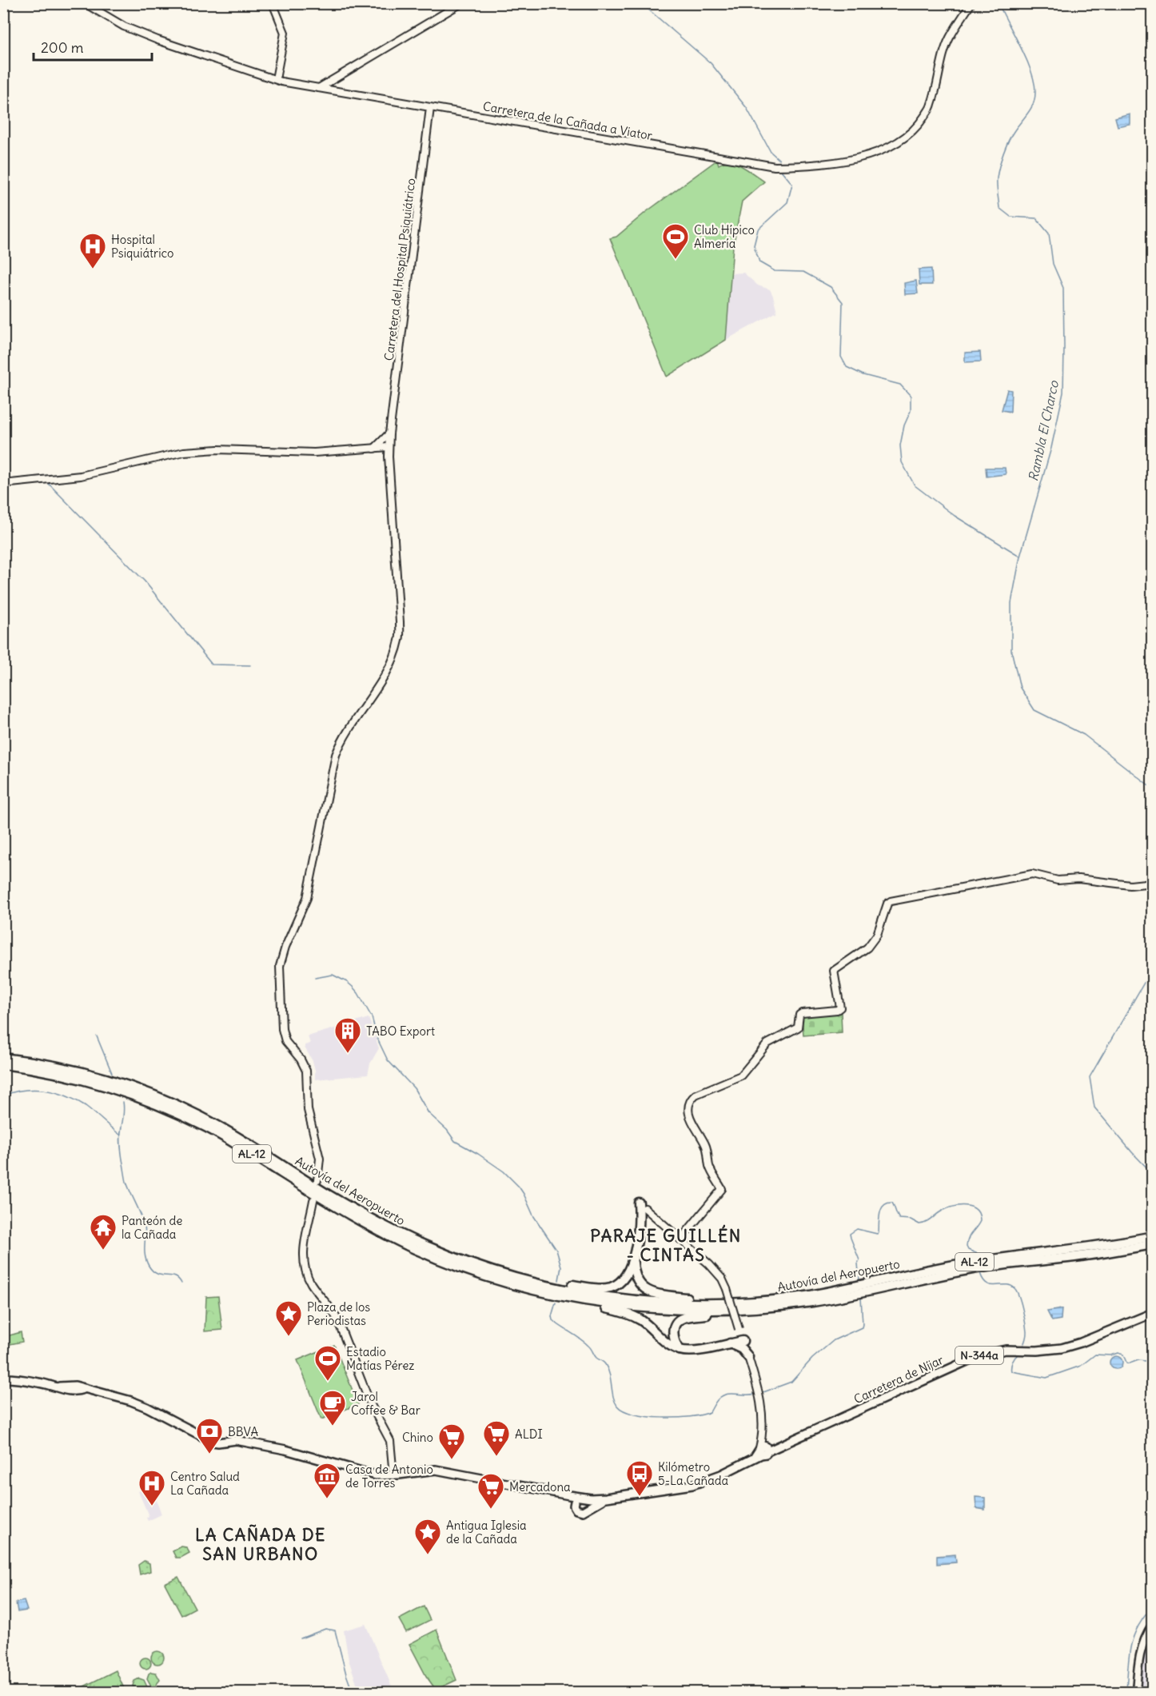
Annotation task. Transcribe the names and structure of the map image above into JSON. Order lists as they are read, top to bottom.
{
  "streets": {
    "highway": ["AL-12", "Autovía del Aeropuerto"],
    "main road": ["N-344a", "Carretera de Níjar"],
    "street": ["Carretera de la Cañada a Viator", "Carretera del Hospital Psiquiátrico"]
  },
  "districts": ["PARAJE GUILLÉN - CINTAS", "LA CAÑADA DE SAN URBANO"],
  "water": ["Rambla El Charco"],
  "places": {
    "sports": ["Club Hípico Almería", "Estadio Matías Pérez"],
    "hospital": ["Hospital Psiquiátrico", "Centro Salud La Cañada"],
    "building": ["TABO Export"],
    "temple": ["Panteón de la Cañada"],
    "place": ["Plaza de los Periodistas", "Antigua Iglesia de la Cañada"],
    "cafe": ["Jarol Coffee & Bar"],
    "bank": ["BBVA"],
    "supermarket": ["ALDI", "Chino", "Mercadona"],
    "bus stop": ["Kilómetro 5-La Cañada"],
    "museum": ["Casa de Antonio de Torres"]
  },
  "scale_bar": "200 m"
}
